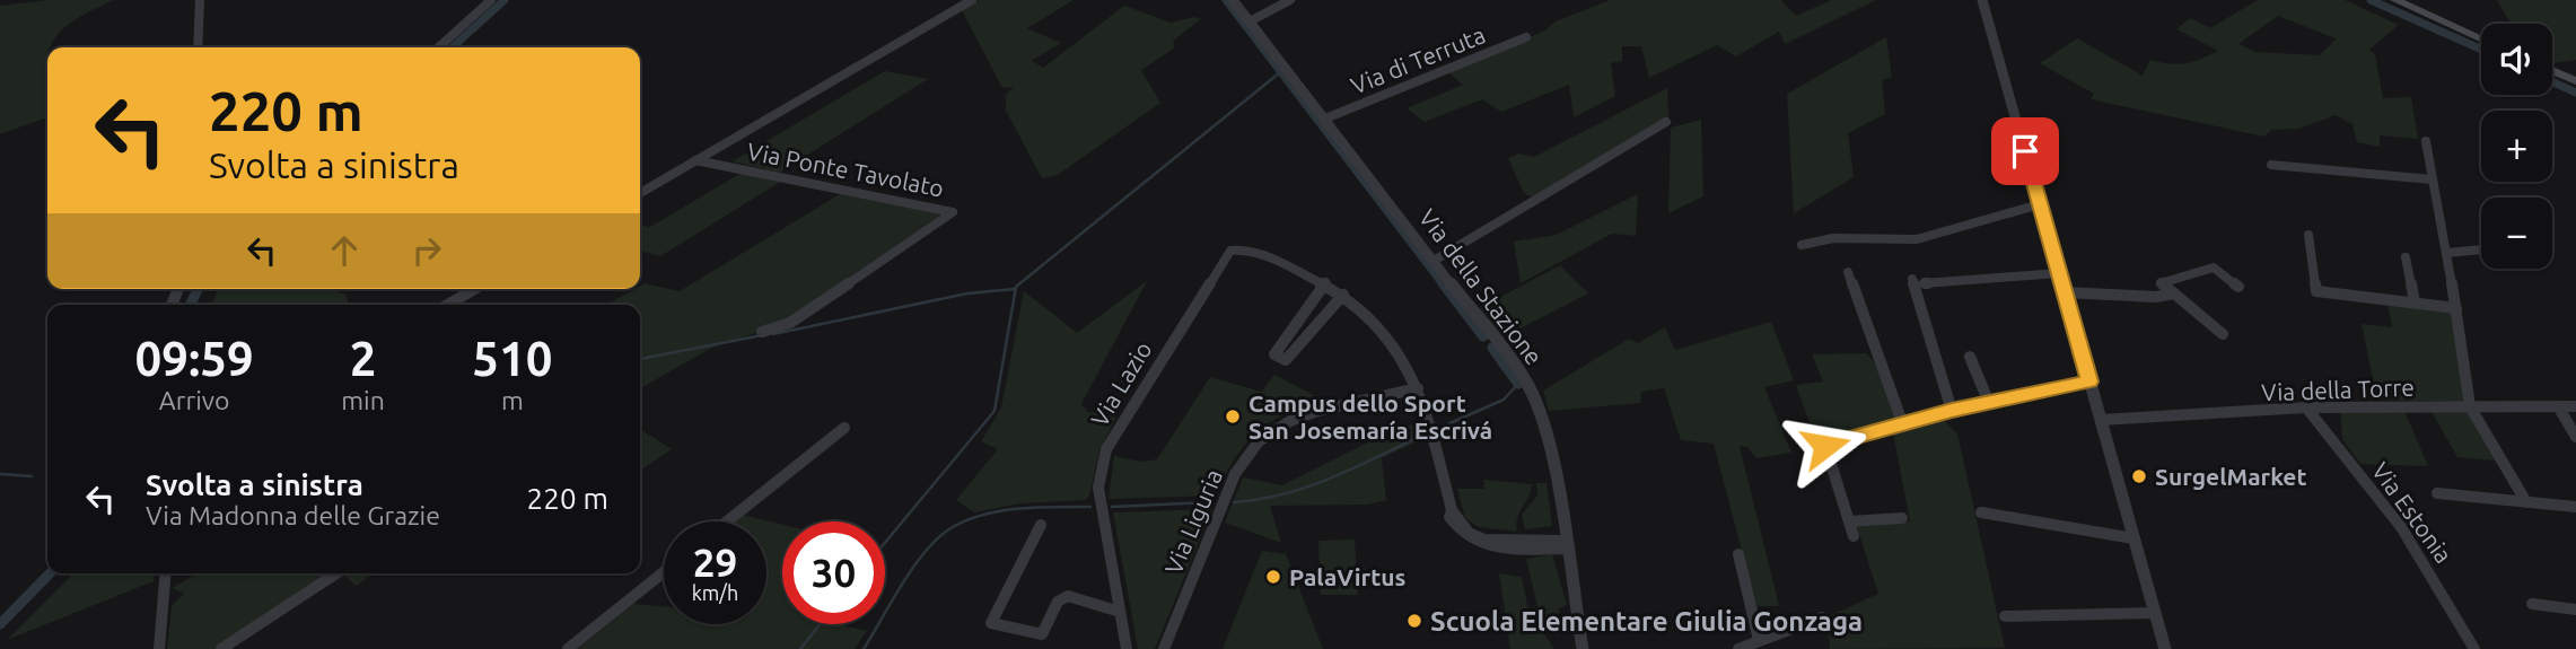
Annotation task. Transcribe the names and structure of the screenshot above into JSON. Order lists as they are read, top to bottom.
{
  "streets": {
    "street": [
      "Via di Terruta",
      "Via Ponte Tavolato",
      "Via della Stazione",
      "Via Lazio",
      "Via della Torre",
      "Via Estonia",
      "Via Liguria"
    ]
  },
  "crossings": [
    ["Via di Terruta", "Via della Stazione"],
    ["Via della Torre", "Via Estonia"]
  ],
  "places": [
    "Campus dello Sport San Josemaría Escrivá",
    "SurgelMarket",
    "PalaVirtus",
    "Scuola Elementare Giulia Gonzaga"
  ],
  "page": {
    "map_buttons": ["+", "−"],
    "turn": ["220 m", "Svolta a sinistra"],
    "eta": [
      "09:59",
      "Arrivo",
      "2",
      "min",
      "510",
      "m"
    ],
    "list": [
      {
        "name": "Svolta a sinistra",
        "note": "Via Madonna delle Grazie",
        "value": "220 m"
      }
    ],
    "speed": "29 km/h",
    "limit": "30"
  }
}
